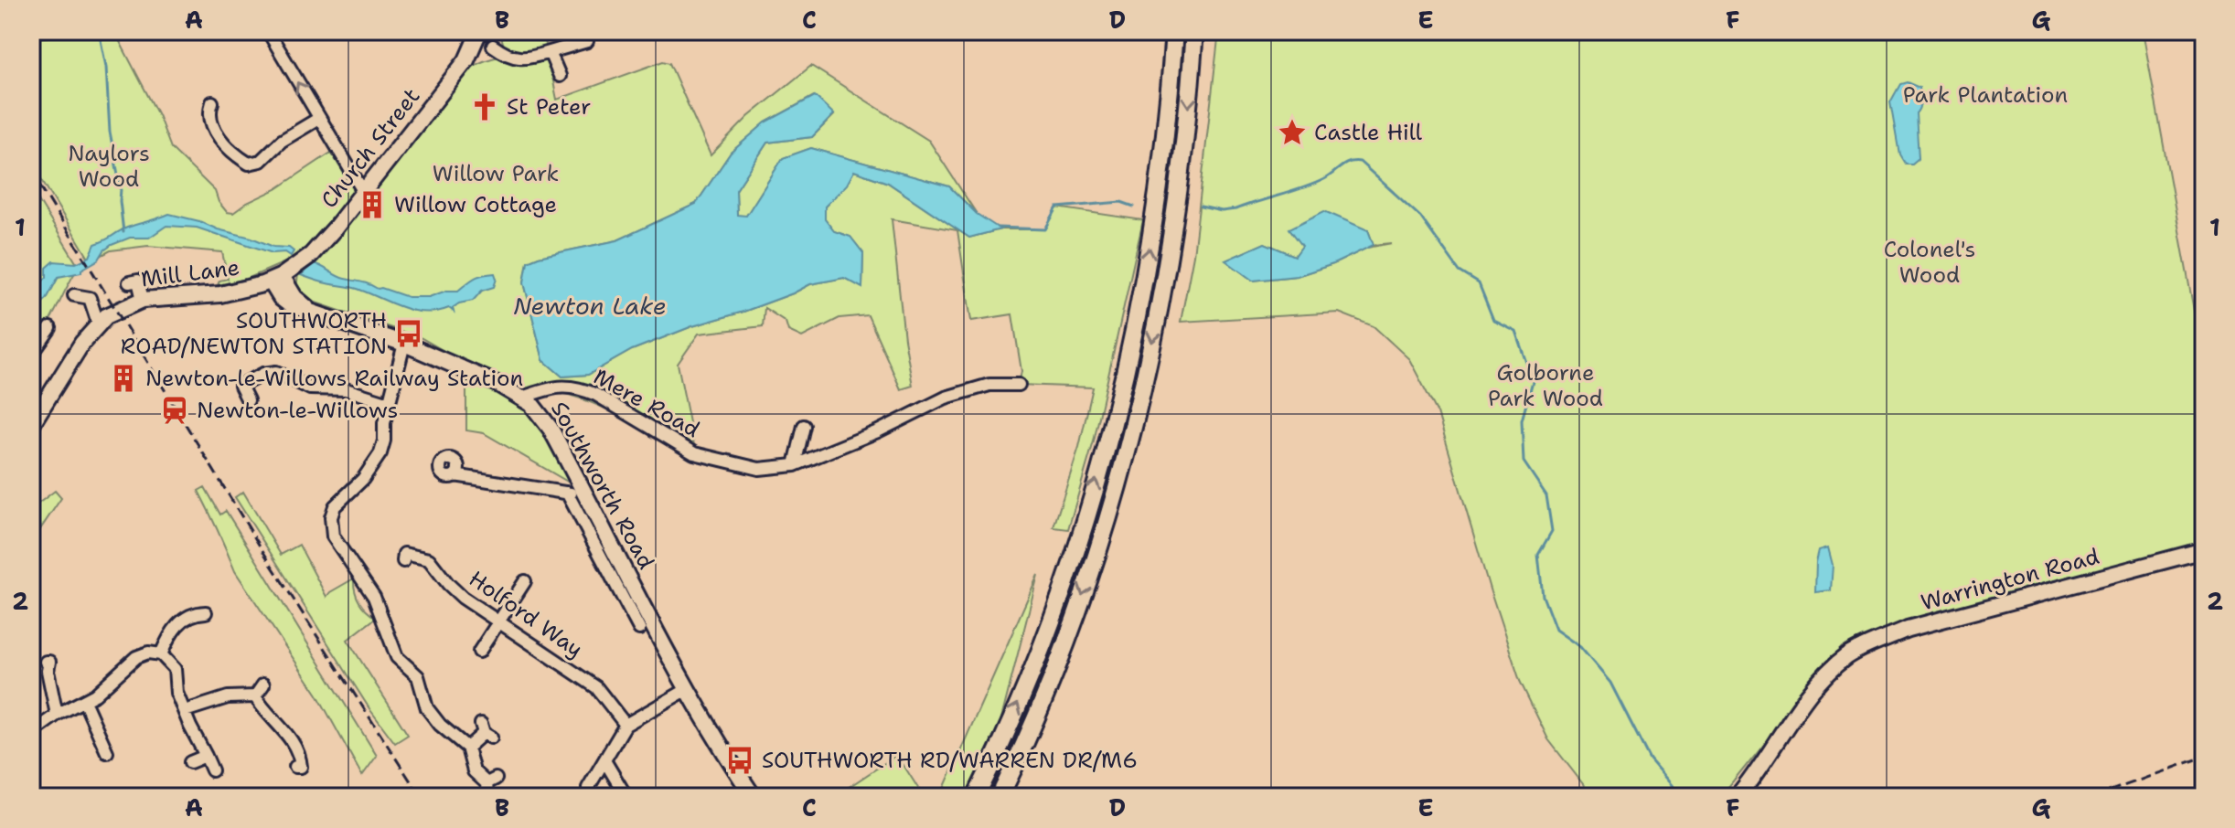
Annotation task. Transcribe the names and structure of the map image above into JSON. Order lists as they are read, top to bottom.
{
  "streets": {
    "main road": [
      "Church Street",
      "Mill Lane",
      "Southworth Road",
      "Warrington Road"
    ],
    "street": ["Mere Road", "Holford Way"]
  },
  "crossings": [
    ["Church Street", "Mill Lane"],
    ["Church Street", "Southworth Road"],
    ["Mill Lane", "Southworth Road"],
    ["Mere Road", "Southworth Road"]
  ],
  "water": ["Newton Lake"],
  "parks": [
    "Park Plantation",
    "Naylors Wood",
    "Willow Park",
    "Colonel's Wood",
    "Golborne Park Wood"
  ],
  "places": {
    "church": ["St Peter"],
    "place": ["Castle Hill"],
    "building": ["Willow Cottage", "Newton-le-Willows Railway Station"],
    "bus stop": ["SOUTHWORTH ROAD/NEWTON STATION", "SOUTHWORTH RD/WARREN DR/M6"],
    "station": ["Newton-le-Willows"]
  },
  "grid": {
    "columns": [
      "A",
      "B",
      "C",
      "D",
      "E",
      "F",
      "G"
    ],
    "rows": ["1", "2"]
  }
}
